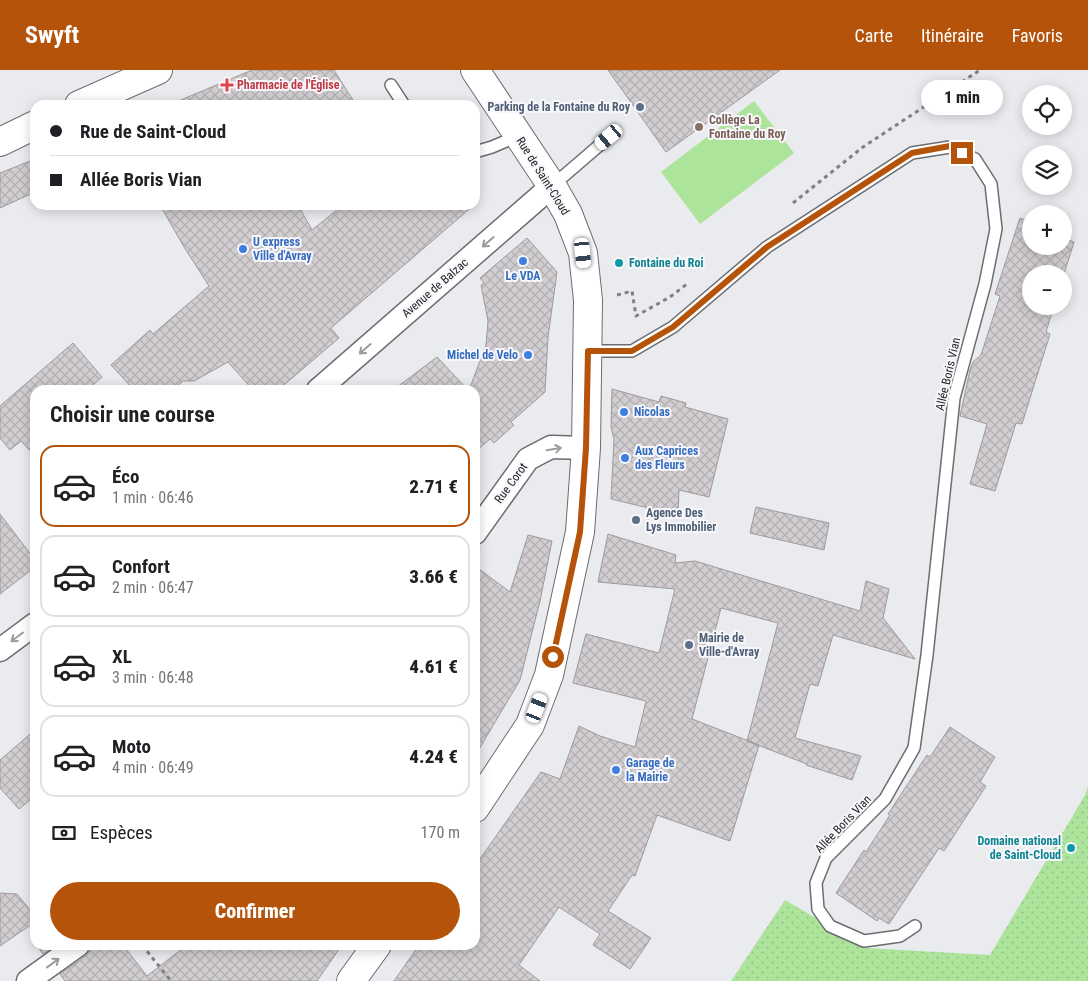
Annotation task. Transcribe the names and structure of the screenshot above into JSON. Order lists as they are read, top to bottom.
{
  "streets": {
    "main road": ["Rue de Saint-Cloud"],
    "street": ["Avenue de Balzac", "Rue Corot"],
    "lane": ["Allée Boris Vian"]
  },
  "crossings": [
    ["Rue de Saint-Cloud", "Avenue de Balzac"],
    ["Rue de Saint-Cloud", "Allée Boris Vian"],
    ["Rue de Saint-Cloud", "Rue Corot"]
  ],
  "one_way": ["Avenue de Balzac", "Rue Corot"],
  "places": {
    "health": ["Pharmacie de l'Église"],
    "other": [
      "Parking de la Fontaine du Roy",
      "Collège La Fontaine du Roy",
      "U express Ville d'Avray",
      "Le VDA",
      "Fontaine du Roi",
      "Michel de Velo",
      "Nicolas",
      "Aux Caprices des Fleurs",
      "Agence Des Lys Immobilier",
      "Mairie de Ville-d'Avray",
      "Garage de la Mairie",
      "Domaine national de Saint-Cloud"
    ]
  },
  "page": {
    "header": "Swyft",
    "nav": ["Carte", "Itinéraire", "Favoris"],
    "bubble": "1 min",
    "map_buttons": ["+", "−"],
    "banner": ["Rue de Saint-Cloud", "Allée Boris Vian"],
    "heading": "Choisir une course",
    "list": [
      {
        "name": "Éco",
        "note": "1 min · 06:46",
        "value": "2.71 €"
      },
      {
        "name": "Confort",
        "note": "2 min · 06:47",
        "value": "3.66 €"
      },
      {
        "name": "XL",
        "note": "3 min · 06:48",
        "value": "4.61 €"
      },
      {
        "name": "Moto",
        "note": "4 min · 06:49",
        "value": "4.24 €"
      }
    ],
    "pay": ["Espèces", "170 m"],
    "buttons": "Confirmer"
  }
}
